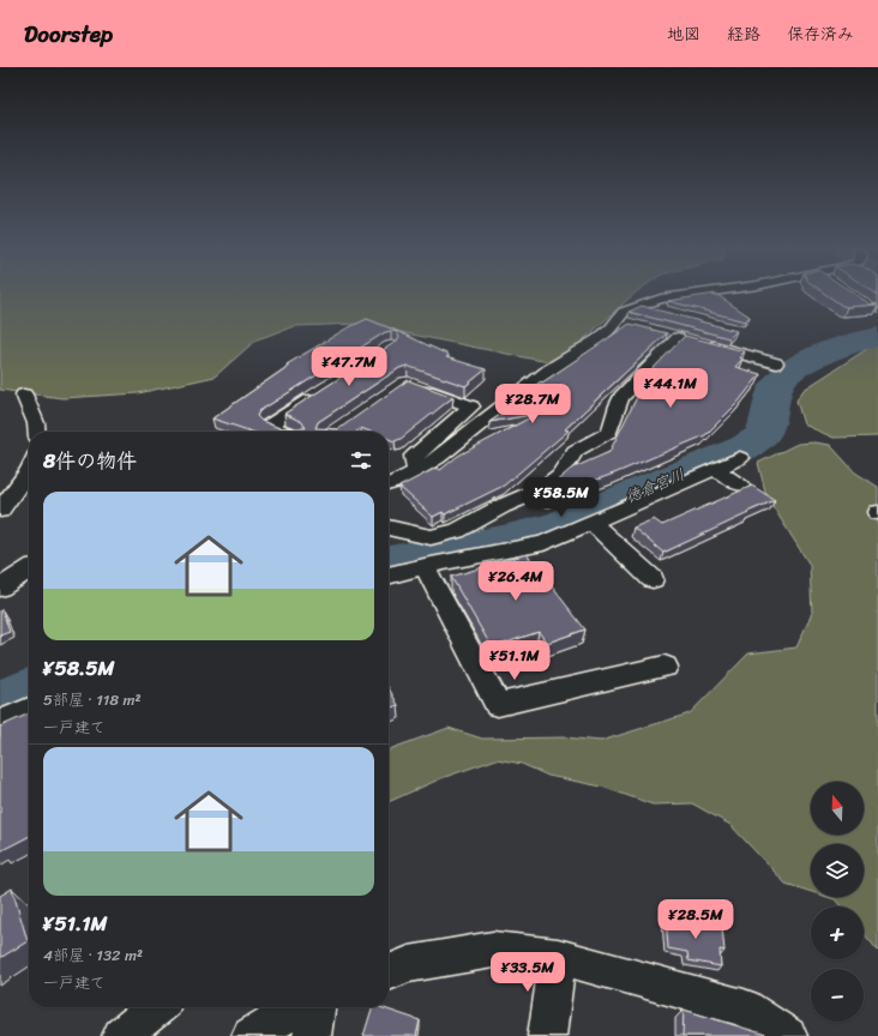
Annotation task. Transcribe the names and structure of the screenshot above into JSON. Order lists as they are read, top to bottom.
{
  "water": ["徳倉宮川"],
  "north": "top",
  "page": {
    "header": "Doorstep",
    "nav": ["地図", "経路", "保存済み"],
    "price": [
      "¥47.7M",
      "¥44.1M",
      "¥28.7M",
      "¥58.5M",
      "¥26.4M",
      "¥51.1M",
      "¥28.5M",
      "¥33.5M"
    ],
    "heading": "8件の物件",
    "list": [
      {
        "name": "¥58.5M",
        "note": "5部屋 · 118 m² · 一戸建て"
      },
      {
        "name": "¥51.1M",
        "note": "4部屋 · 132 m² · 一戸建て"
      }
    ],
    "map_buttons": ["+", "−"]
  }
}
